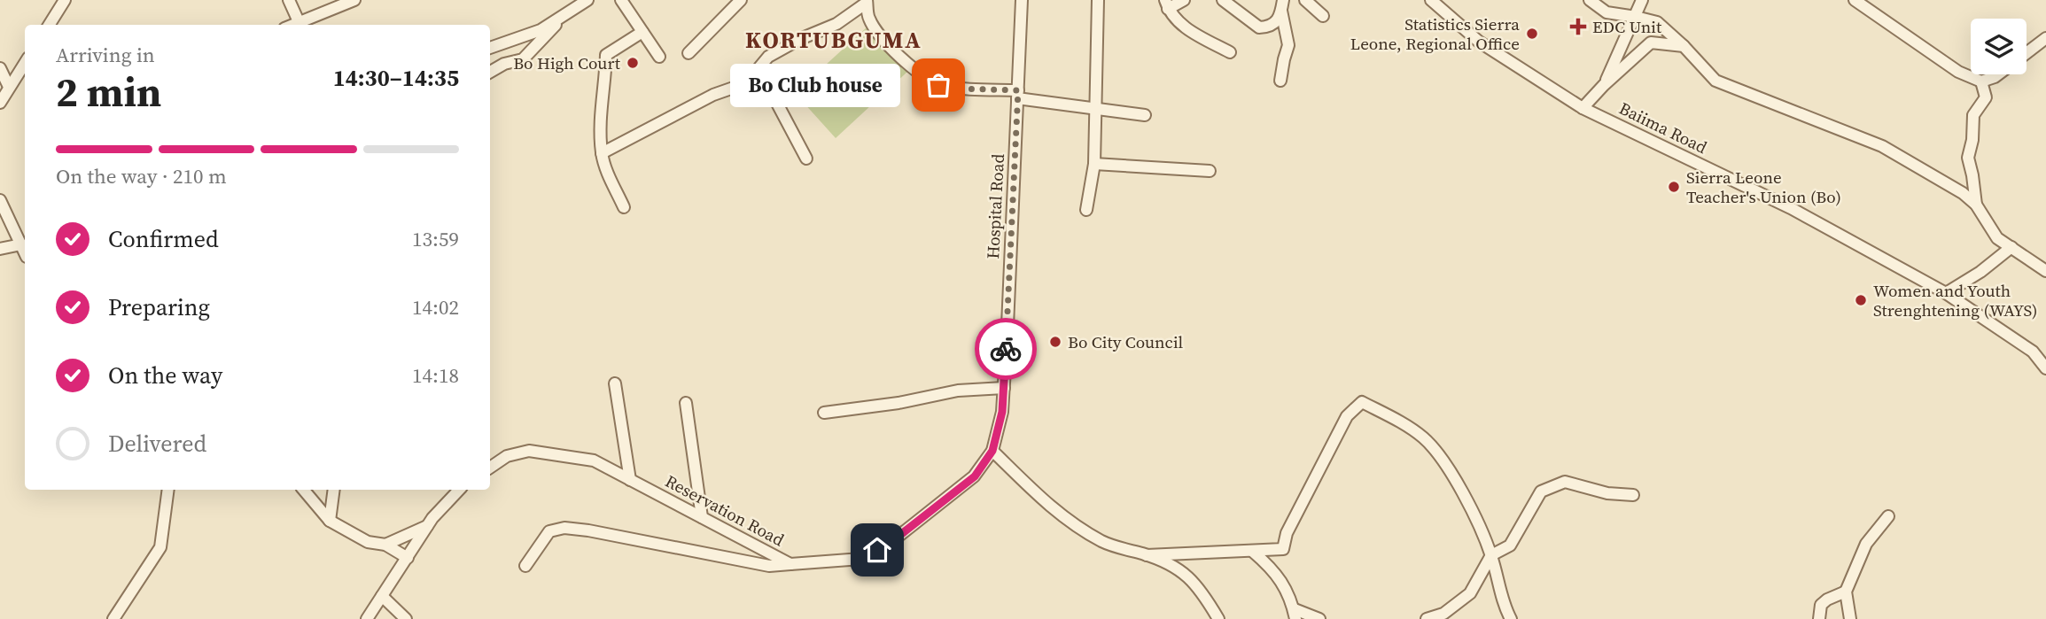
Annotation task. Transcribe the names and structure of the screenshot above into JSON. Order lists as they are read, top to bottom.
{
  "streets": {
    "street": ["Baiima Road", "Hospital Road", "Reservation Road"]
  },
  "crossings": [
    ["Hospital Road", "Reservation Road"]
  ],
  "districts": ["KORTUBGUMA"],
  "places": {
    "health": ["EDC Unit"],
    "other": [
      "Statistics Sierra Leone, Regional Office",
      "Bo High Court",
      "Bo Club house",
      "Sierra Leone Teacher's Union (Bo)",
      "Women and Youth Strenghtening (WAYS)",
      "Bo City Council"
    ]
  },
  "page": {
    "heading": ["2 min", "Arriving in", "14:30–14:35"],
    "bubble": "Bo Club house",
    "bar": "On the way · 210 m",
    "list": [
      ["Confirmed", "13:59"],
      ["Preparing", "14:02"],
      ["On the way", "14:18"],
      "Delivered"
    ]
  }
}
